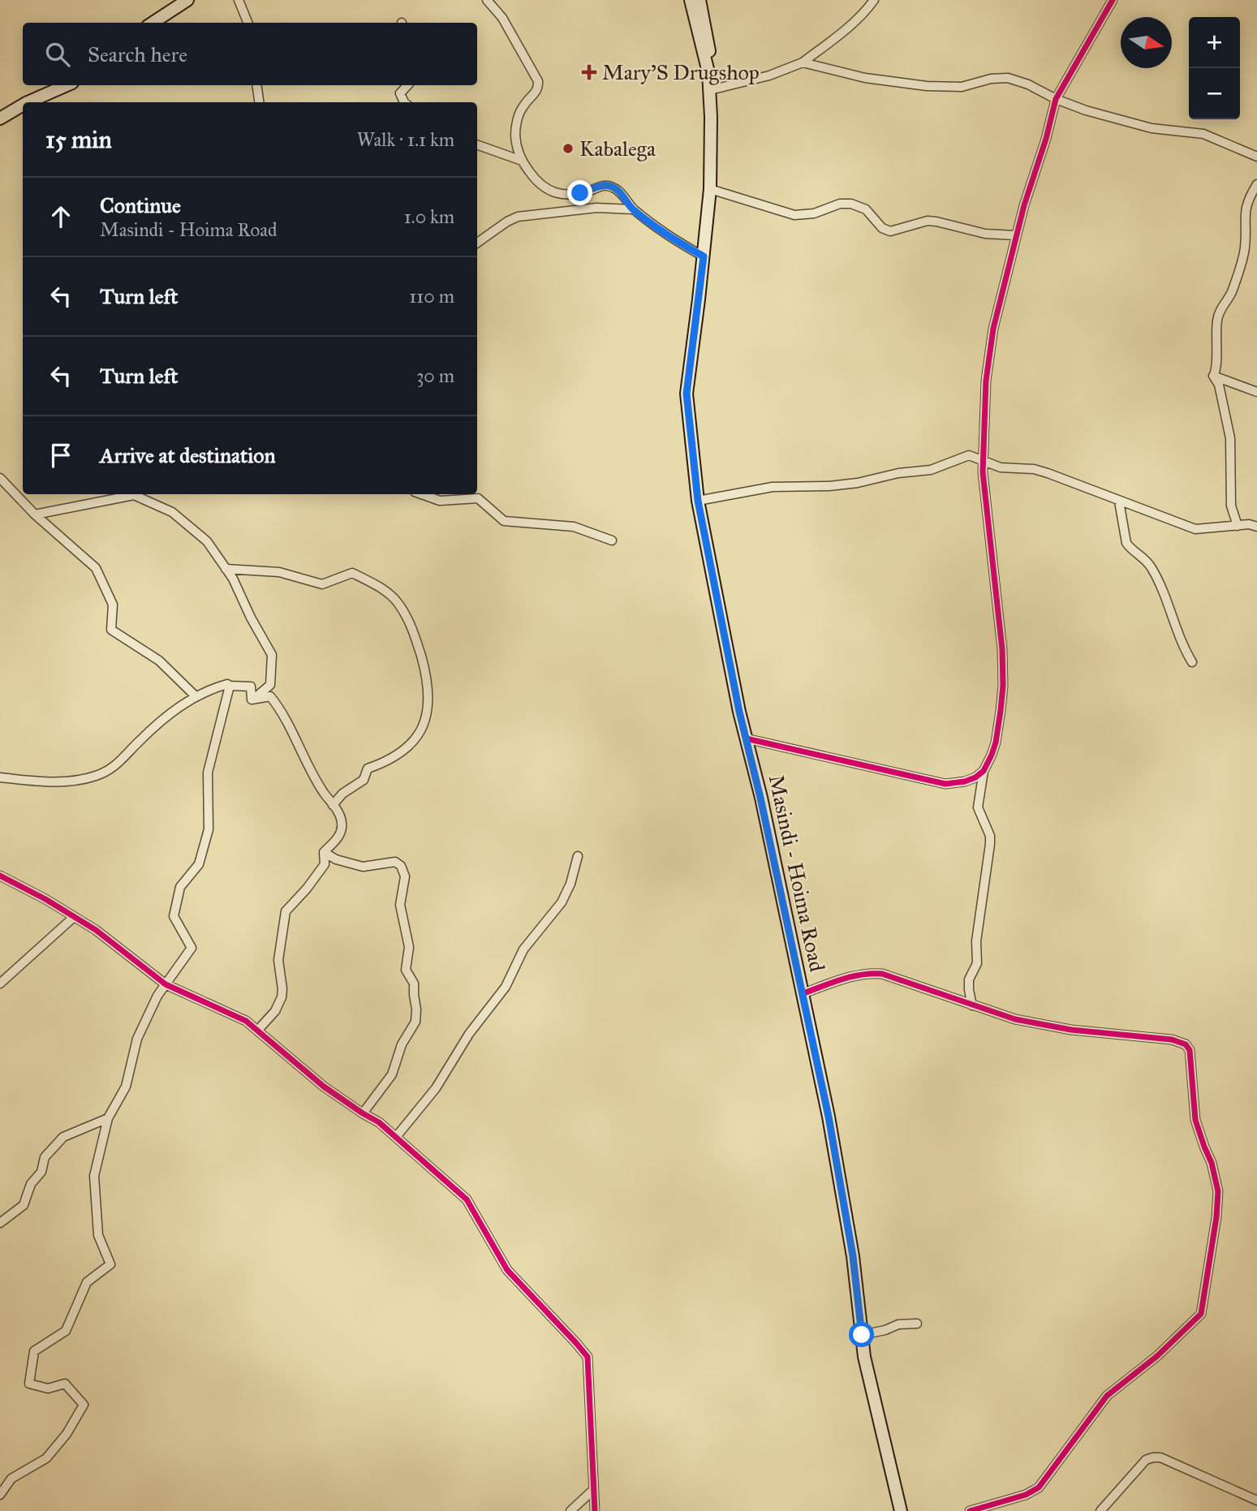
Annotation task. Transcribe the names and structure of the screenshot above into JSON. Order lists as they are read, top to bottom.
{
  "streets": {
    "main road": ["Masindi - Hoima Road"]
  },
  "places": {
    "health": ["Mary'S Drugshop"],
    "other": ["Kabalega"]
  },
  "north": "right",
  "page": {
    "map_buttons": ["+", "−"],
    "search": "Search here",
    "heading": ["15 min", "Walk · 1.1 km"],
    "list": [
      ["Continue", "Masindi - Hoima Road", "1.0 km"],
      ["Turn left", "110 m"],
      ["Turn left", "30 m"],
      "Arrive at destination"
    ]
  }
}
